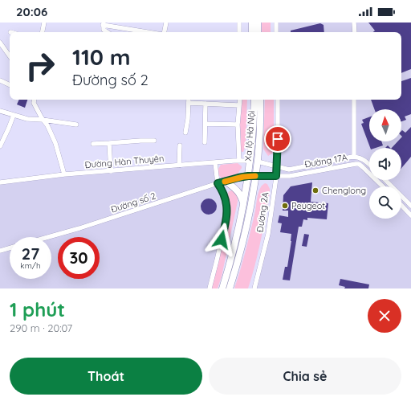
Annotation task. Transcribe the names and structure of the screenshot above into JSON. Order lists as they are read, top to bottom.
{
  "streets": {
    "highway": ["Xa lộ Hà Nội"],
    "street": [
      "Đường 17A",
      "Đường Hàn Thuyên",
      "Đường số 2",
      "Đường 2A"
    ]
  },
  "crossings": [
    ["Xa lộ Hà Nội", "Đường 17A"],
    ["Xa lộ Hà Nội", "Đường Hàn Thuyên"],
    ["Xa lộ Hà Nội", "Đường số 2"],
    ["Đường 17A", "Đường 2A"]
  ],
  "places": ["Chenglong", "Peugeot"],
  "north": "top",
  "page": {
    "status": "20:06",
    "turn": ["110 m", "Đường số 2"],
    "speed": "27 km/h",
    "limit": "30",
    "heading": ["1 phút", "290 m · 20:07"],
    "buttons": ["Thoát", "Chia sẻ"]
  }
}
